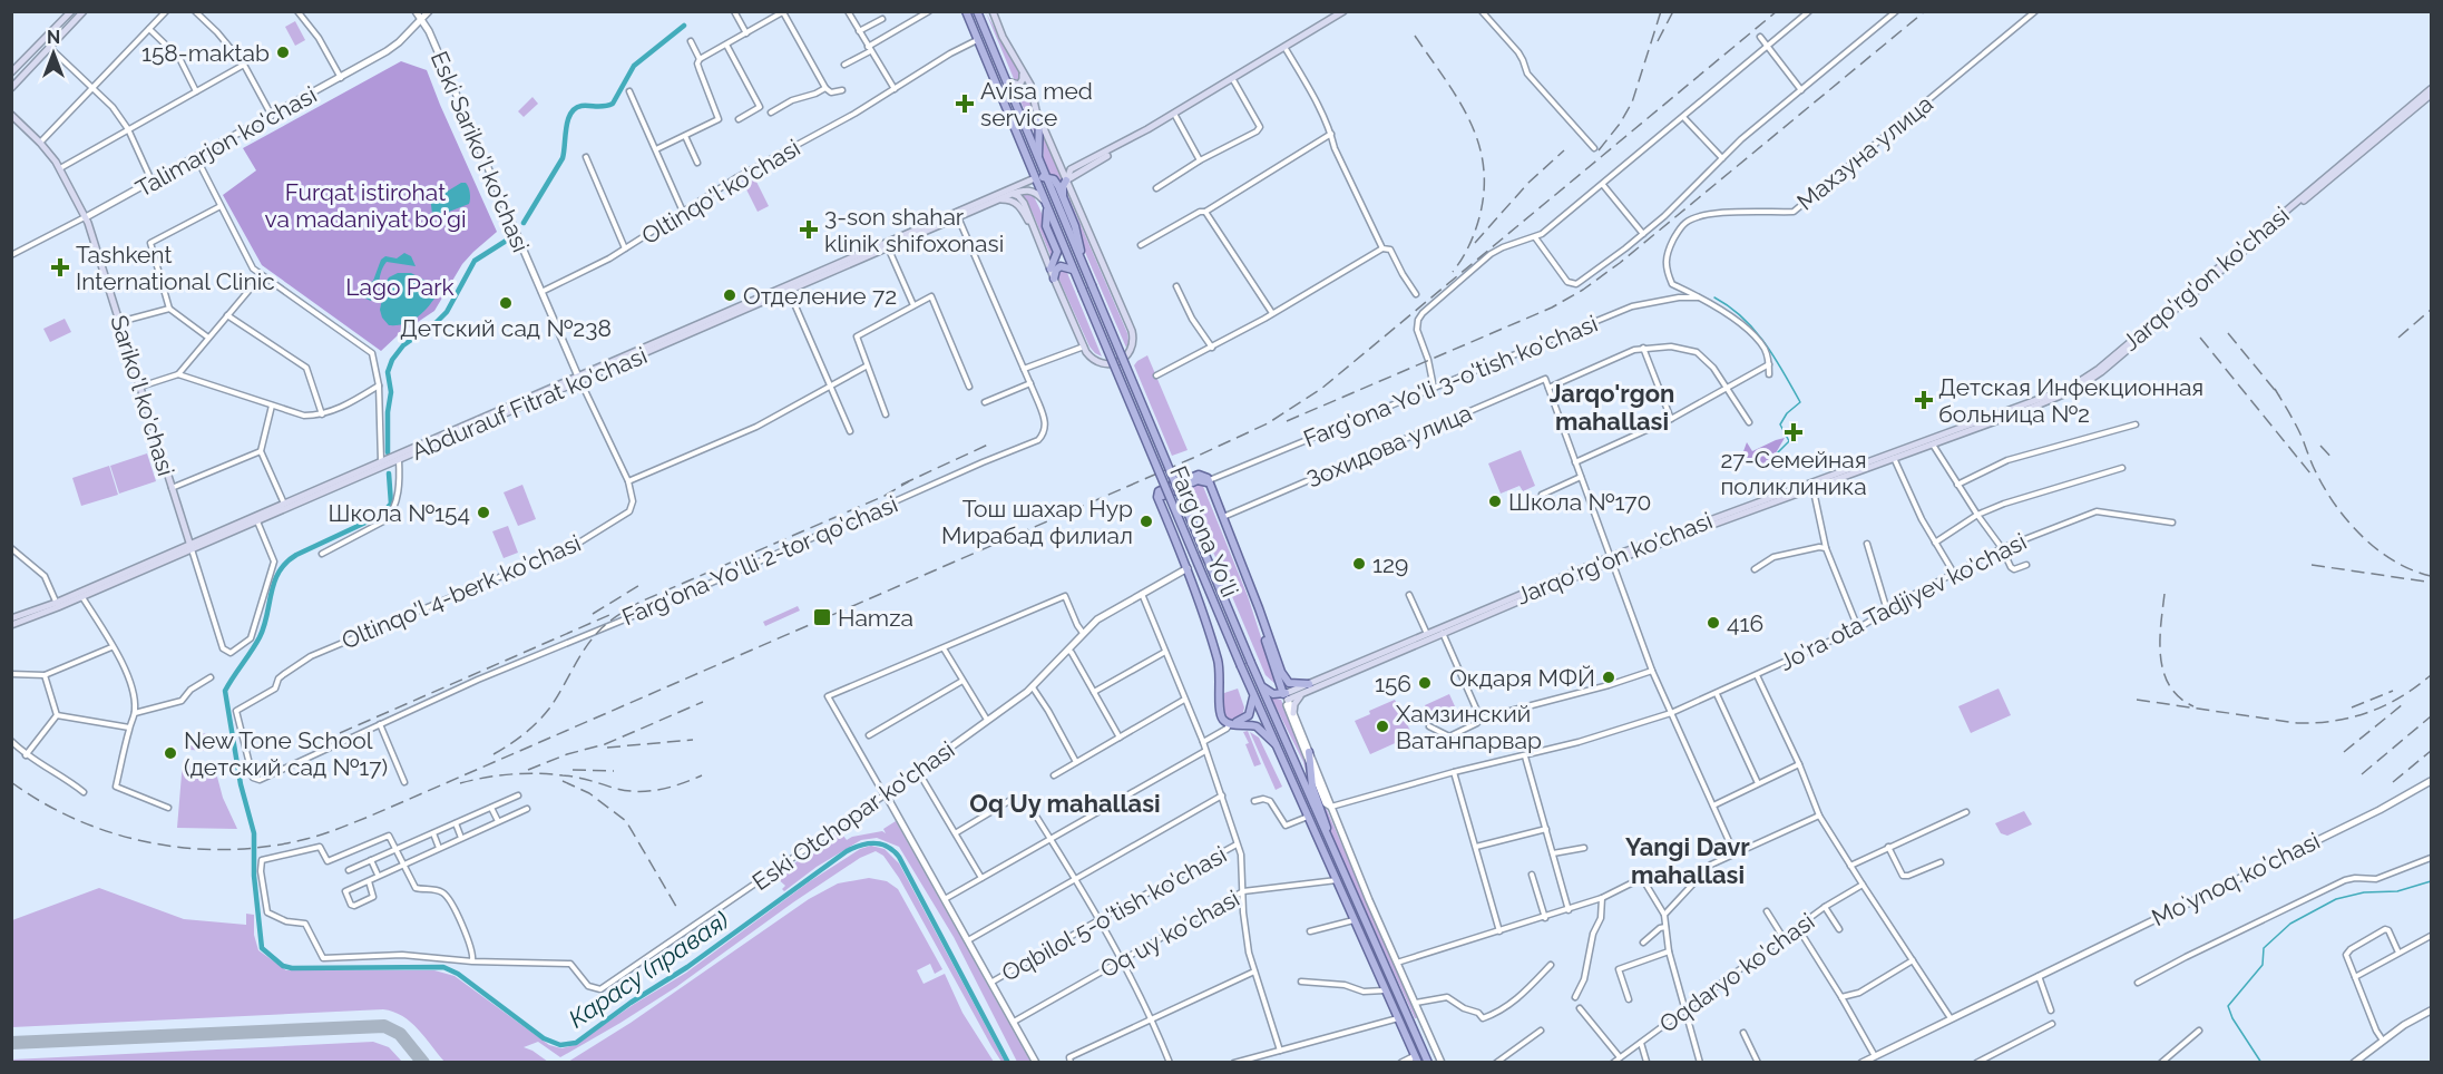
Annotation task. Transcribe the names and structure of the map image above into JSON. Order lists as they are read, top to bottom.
{
  "streets": {
    "main road": [
      "Jarqo'rg'on ko'chasi",
      "Sariko'l ko'chasi",
      "Abdurauf Fitrat ko'chasi",
      "Farg'ona Yo'li"
    ],
    "street": [
      "Talimarjon ko'chasi",
      "Eski Sariko'l ko'chasi",
      "Махзуна улица",
      "Oltinqo'l ko'chasi",
      "Farg'ona Yo'li 3-o'tish ko'chasi",
      "Зохидова улица",
      "Farg'ona Yo'lli 2-tor qo'chasi",
      "Oltinqo'l 4-berk ko'chasi",
      "Jo'ra ota Tadjiyev ko'chasi",
      "Eski Otchopar ko'chasi",
      "Moʻynoq ko'chasi",
      "Oqbilol 5-o'tish ko'chasi",
      "Oq uy ko'chasi",
      "Oqdaryo ko'chasi"
    ]
  },
  "crossings": [
    ["Talimarjon ko'chasi", "Eski Sariko'l ko'chasi"],
    ["Talimarjon ko'chasi", "Sariko'l ko'chasi"],
    ["Eski Sariko'l ko'chasi", "Oltinqo'l ko'chasi"],
    ["Махзуна улица", "Farg'ona Yo'li 3-o'tish ko'chasi"],
    ["Oltinqo'l ko'chasi", "Farg'ona Yo'li"],
    ["Sariko'l ko'chasi", "Abdurauf Fitrat ko'chasi"],
    ["Abdurauf Fitrat ko'chasi", "Farg'ona Yo'li"],
    ["Abdurauf Fitrat ko'chasi", "Farg'ona Yo'lli 2-tor qo'chasi"],
    ["Abdurauf Fitrat ko'chasi", "Oltinqo'l 4-berk ko'chasi"],
    ["Farg'ona Yo'li", "Oq uy ko'chasi"],
    ["Farg'ona Yo'lli 2-tor qo'chasi", "Oltinqo'l 4-berk ko'chasi"]
  ],
  "districts": ["Jarqo'rgon mahallasi", "Oq Uy mahallasi", "Yangi Davr mahallasi"],
  "water": ["Карасу (правая)"],
  "parks": ["Furqat istirohat va madaniyat bo'gi", "Lago Park"],
  "places": {
    "other": [
      "158-maktab",
      "Отделение 72",
      "Детский сад №238",
      "Школа №170",
      "Школа №154",
      "Тош шахар Нур Мирабад филиал",
      "129",
      "416",
      "Окдаря МФЙ",
      "156",
      "Хамзинский Ватанпарвар",
      "New Tone School (детский сад №17)"
    ],
    "health": [
      "Avisa med service",
      "3-son shahar klinik shifoxonasi",
      "Tashkent International Clinic",
      "Детская Инфекционная больница №2",
      "27-Семейная поликлиника"
    ],
    "transit": ["Hamza"]
  },
  "north": "top"
}
